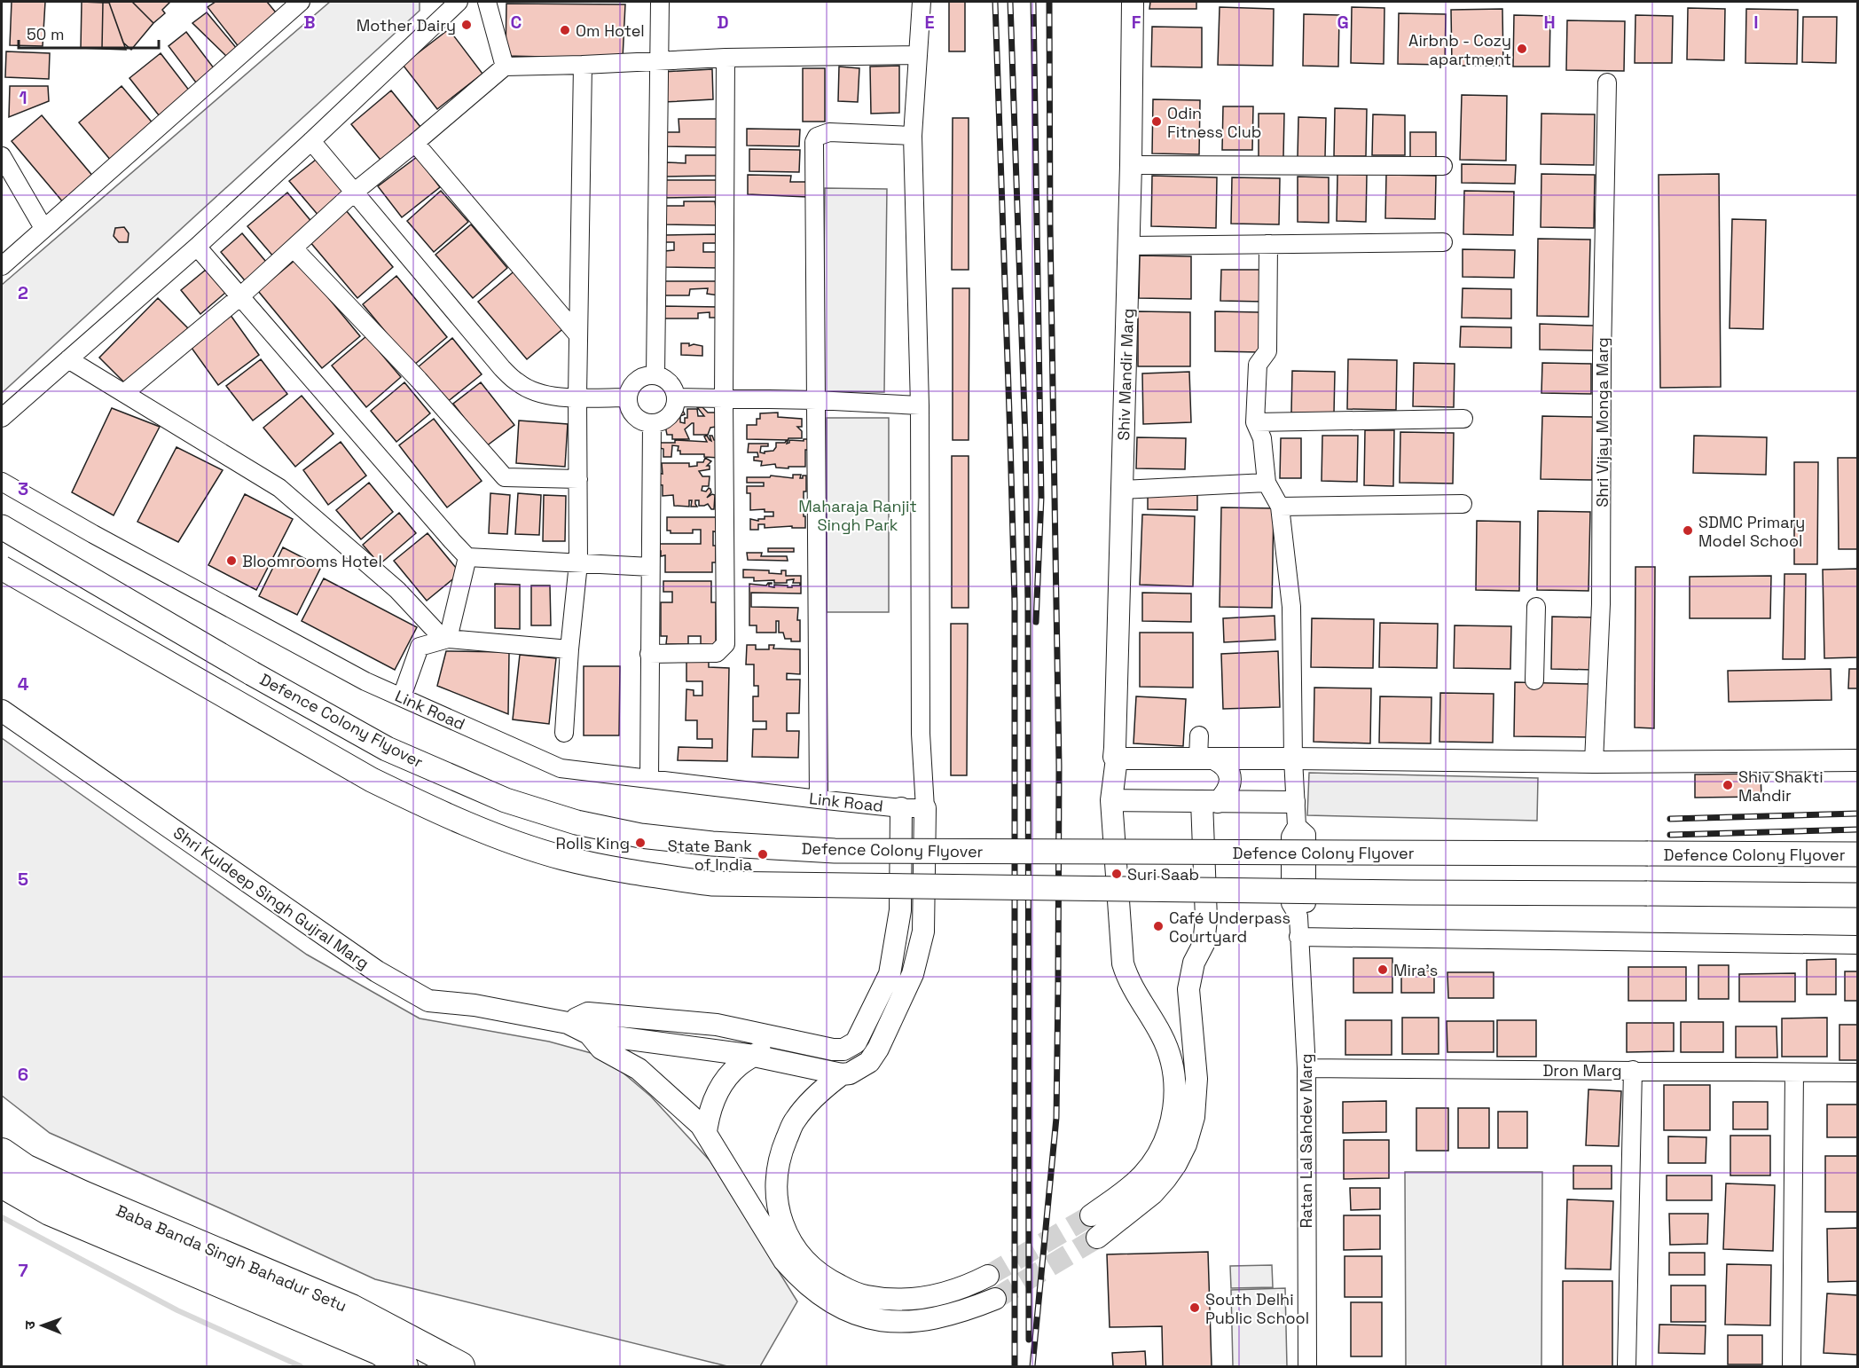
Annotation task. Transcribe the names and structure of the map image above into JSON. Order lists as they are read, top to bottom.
{
  "streets": {
    "highway": ["Baba Banda Singh Bahadur Setu"],
    "main road": ["Defence Colony Flyover"],
    "street": [
      "Shiv Mandir Marg",
      "Shri Vijay Monga Marg",
      "Link Road",
      "Shri Kuldeep Singh Gujral Marg",
      "Dron Marg",
      "Ratan Lal Sahdev Marg"
    ]
  },
  "crossings": [
    ["Dron Marg", "Ratan Lal Sahdev Marg"]
  ],
  "parks": ["Maharaja Ranjit Singh Park"],
  "places": [
    "Mother Dairy",
    "Om Hotel",
    "Airbnb - Cozy apartment",
    "Odin Fitness Club",
    "SDMC Primary Model School",
    "Bloomrooms Hotel",
    "Shiv Shakti Mandir",
    "Rolls King",
    "State Bank of India",
    "Suri Saab",
    "Café Underpass Courtyard",
    "Mira's",
    "South Delhi Public School"
  ],
  "scale_bar": "50 m",
  "north": "left",
  "grid": {
    "columns": [
      "B",
      "C",
      "D",
      "E",
      "F",
      "G",
      "H",
      "I"
    ],
    "rows": [
      "1",
      "2",
      "3",
      "4",
      "5",
      "6",
      "7"
    ]
  }
}
